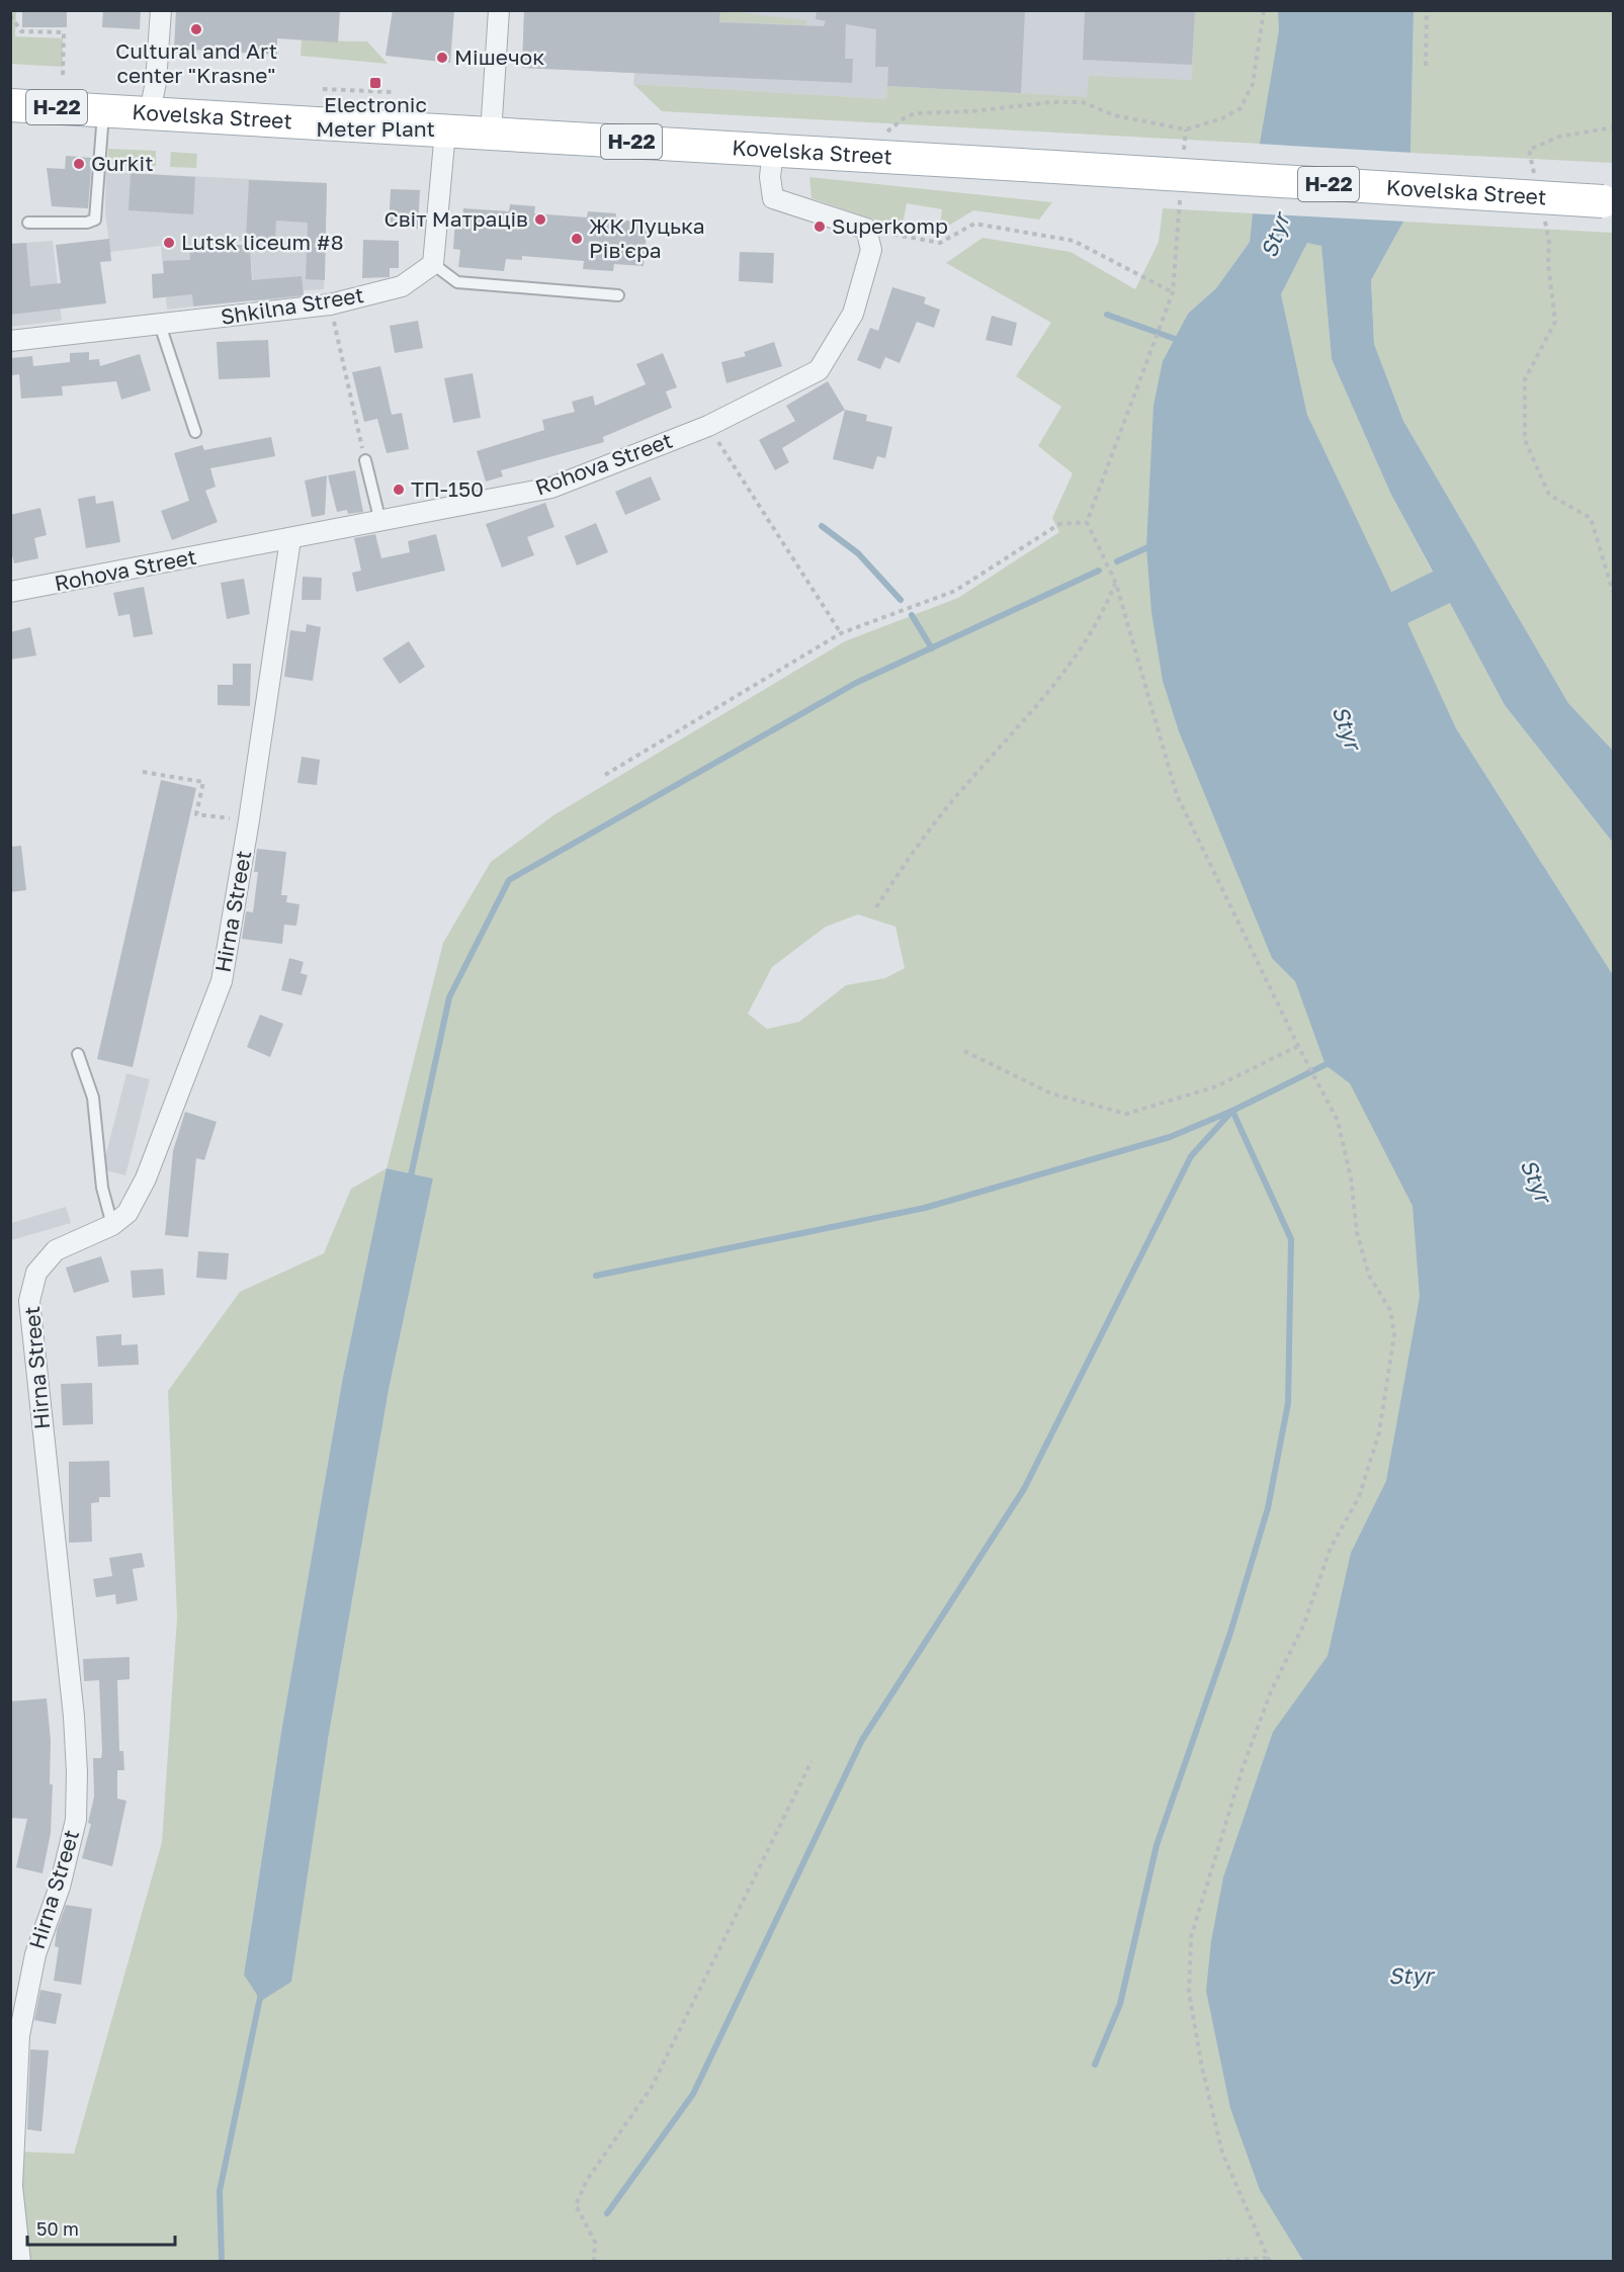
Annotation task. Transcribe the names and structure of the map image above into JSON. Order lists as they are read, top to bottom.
{
  "streets": {
    "main road": ["Н-22", "Kovelska Street"],
    "street": ["Shkilna Street", "Rohova Street", "Hirna Street"]
  },
  "crossings": [
    ["Rohova Street", "Hirna Street"]
  ],
  "water": ["Styr"],
  "places": {
    "other": [
      "Cultural and Art center \"Krasne\"",
      "Мішечок",
      "Gurkit",
      "Світ Матраців",
      "Superkomp",
      "ЖК Луцька Рів'єра",
      "Lutsk liceum #8",
      "ТП-150"
    ],
    "transit": ["Electronic Meter Plant"]
  },
  "scale_bar": "50 m"
}
